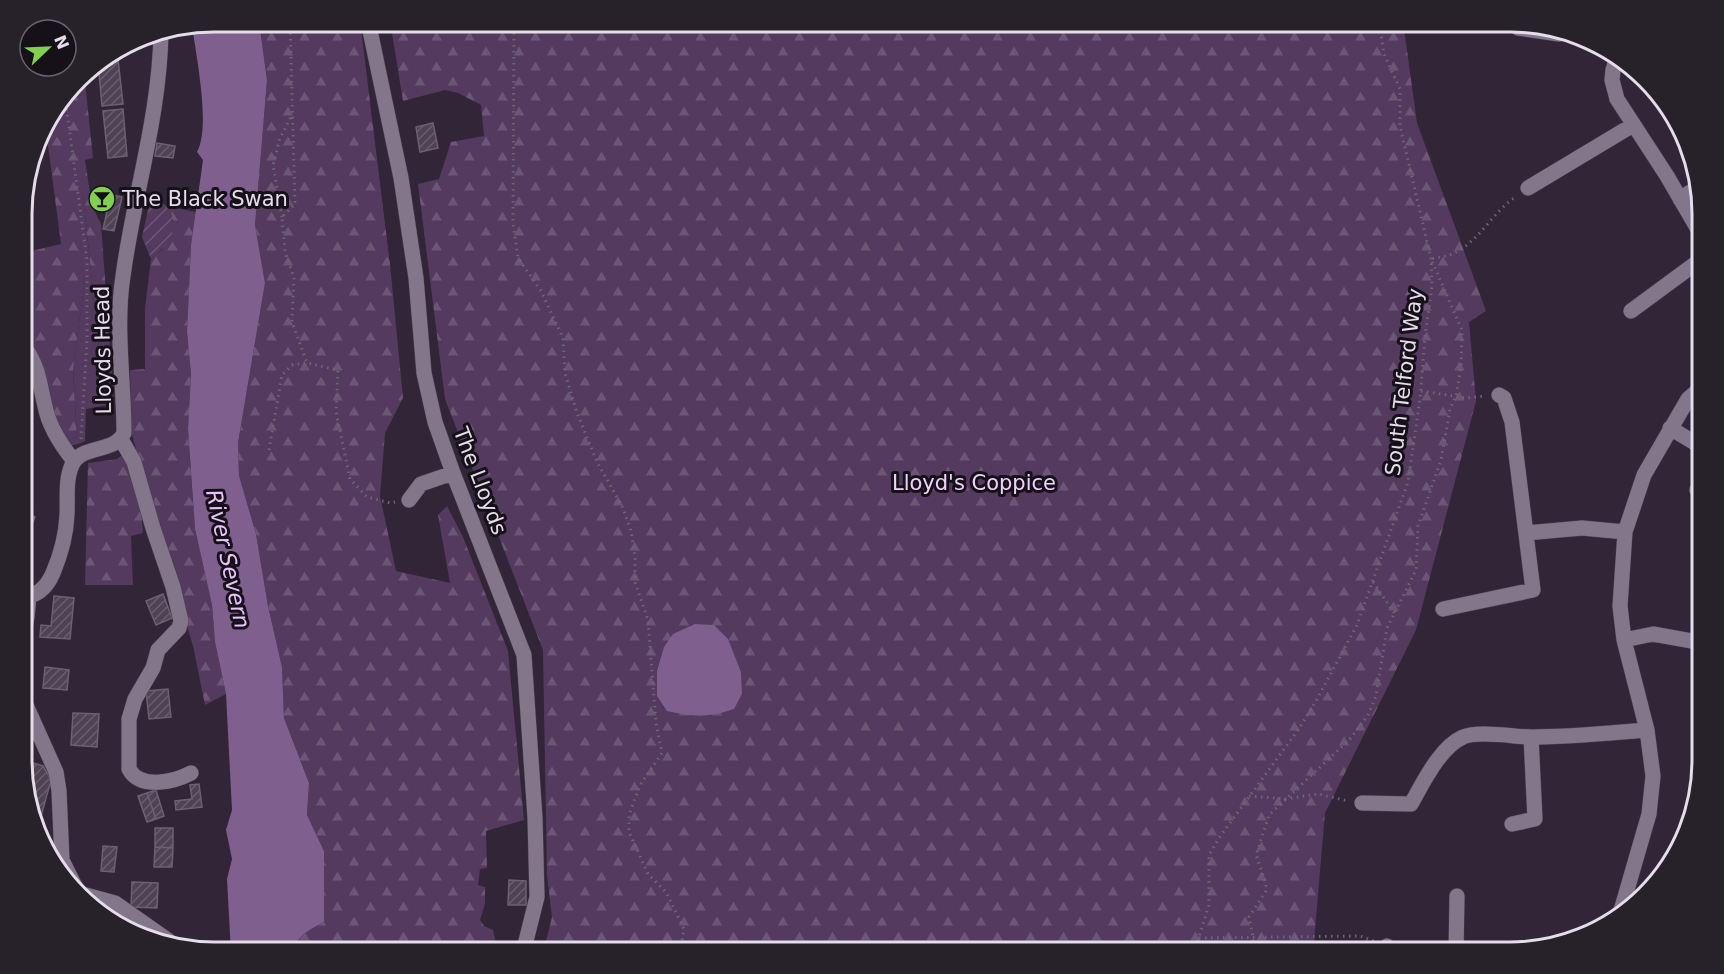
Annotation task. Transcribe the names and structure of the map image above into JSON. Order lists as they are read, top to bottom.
{
  "streets": {
    "street": ["Lloyds Head", "The Lloyds"],
    "path": ["South Telford Way"]
  },
  "water": ["River Severn"],
  "parks": ["Lloyd's Coppice"],
  "places": {
    "bar": ["The Black Swan"]
  },
  "north": "top right"
}
